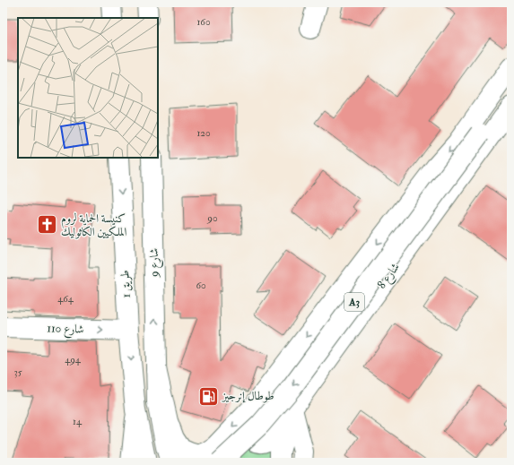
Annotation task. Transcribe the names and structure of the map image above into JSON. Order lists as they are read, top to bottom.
{
  "streets": {
    "main road": [
      "شارع 9",
      "شارع 8",
      "طريق 1",
      "A3",
      "شارع 110"
    ]
  },
  "crossings": [
    ["طريق 1", "شارع 110"]
  ],
  "one_way": ["شارع 9", "شارع 110"],
  "places": {
    "church": ["كنيسة الحماية لروم الملكيين الكاثوليك"],
    "fuel station": ["طوطال إنرجيز"]
  },
  "house_numbers": [
    "160",
    "120",
    "90",
    "60",
    "464",
    "494",
    "35",
    "14"
  ]
}
